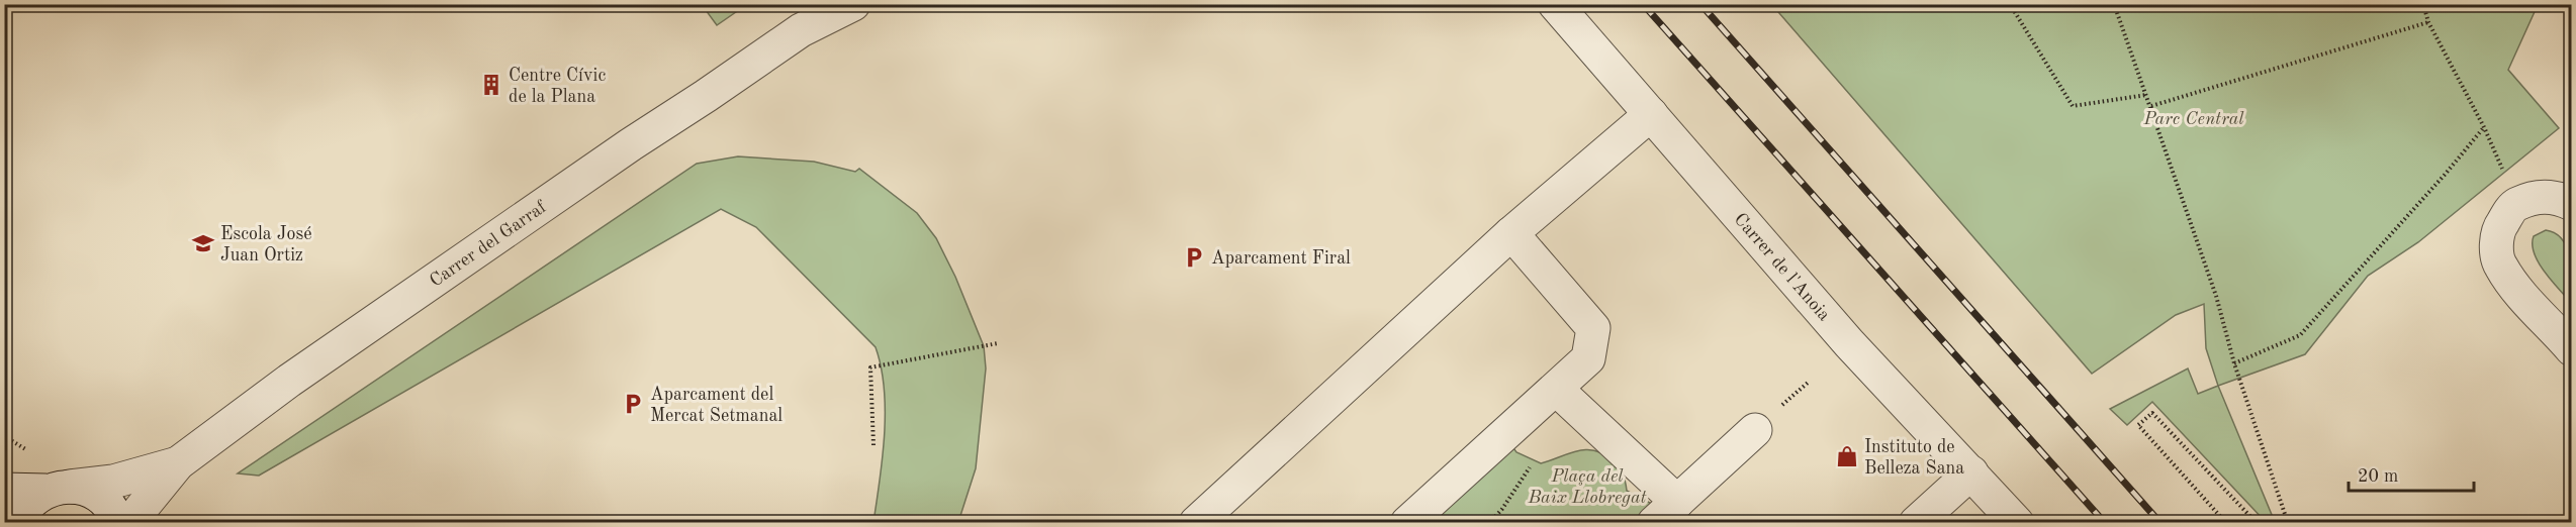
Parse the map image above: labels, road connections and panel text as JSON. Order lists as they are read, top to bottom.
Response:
{
  "streets": {
    "street": ["Carrer del Garraf", "Carrer de l'Anoia"]
  },
  "parks": ["Parc Central", "Plaça del Baix Llobregat"],
  "places": {
    "building": ["Centre Cívic de la Plana"],
    "school or university": ["Escola José Juan Ortiz"],
    "parking": ["Aparcament Firal", "Aparcament del Mercat Setmanal"],
    "shop": ["Instituto de Belleza Sana"]
  },
  "scale_bar": "20 m"
}
